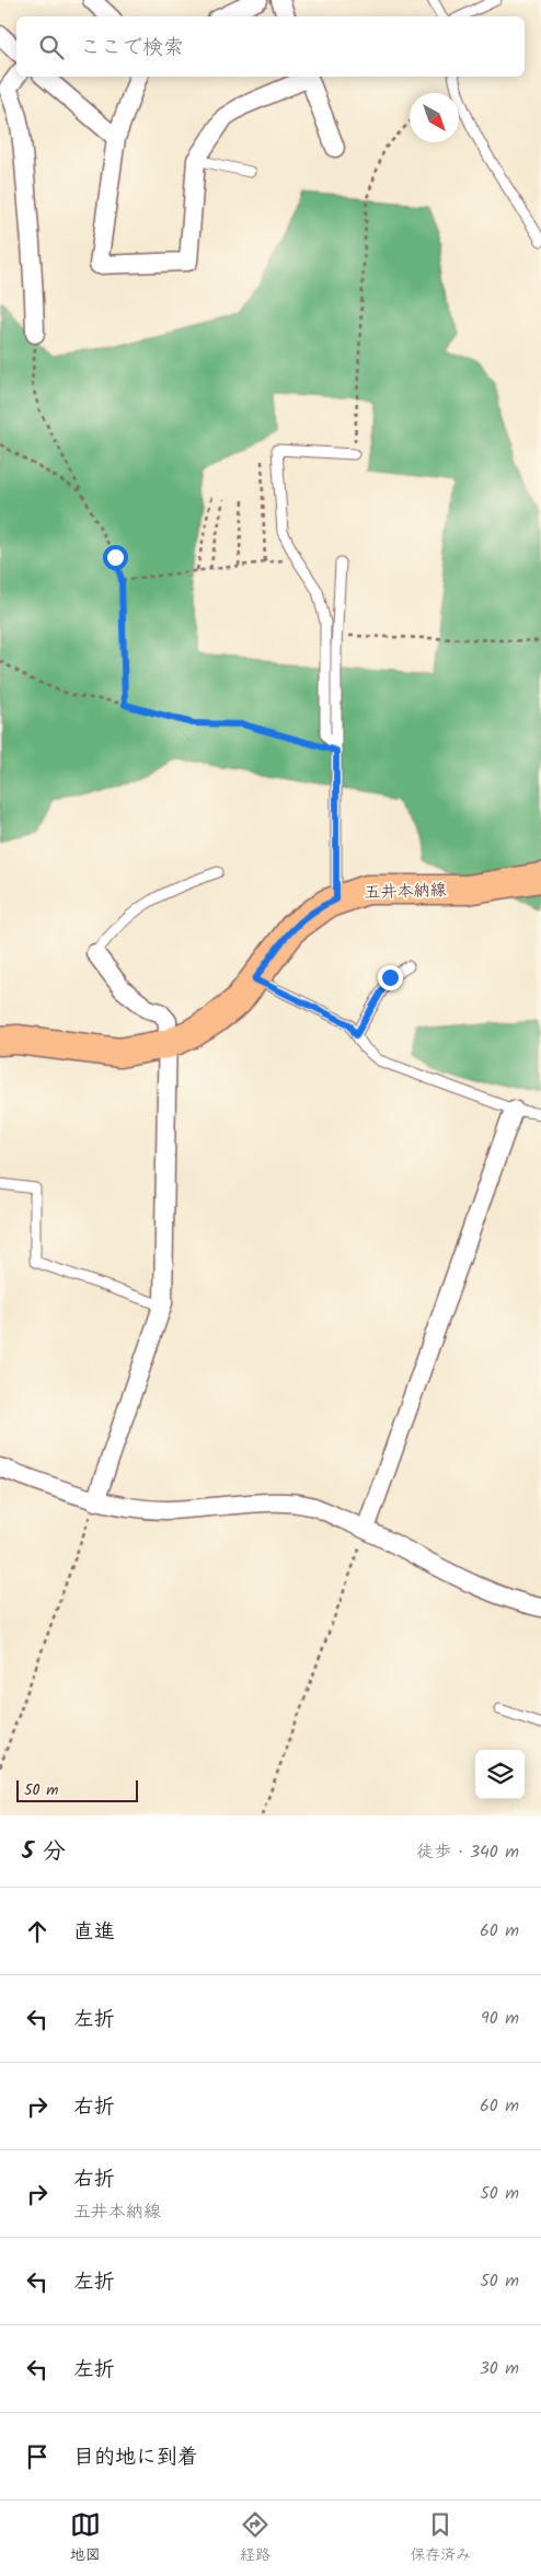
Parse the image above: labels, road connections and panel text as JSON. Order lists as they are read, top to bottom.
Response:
{
  "streets": {
    "main road": ["五井本納線"]
  },
  "scale_bar": "50 m",
  "north": "bottom right",
  "page": {
    "search": "ここで検索",
    "scale": "50 m",
    "heading": ["5 分", "徒歩 · 340 m"],
    "list": [
      ["直進", "60 m"],
      ["左折", "90 m"],
      ["右折", "60 m"],
      ["右折", "五井本納線", "50 m"],
      ["左折", "50 m"],
      ["左折", "30 m"],
      "目的地に到着"
    ],
    "nav": ["地図", "経路", "保存済み"]
  }
}
